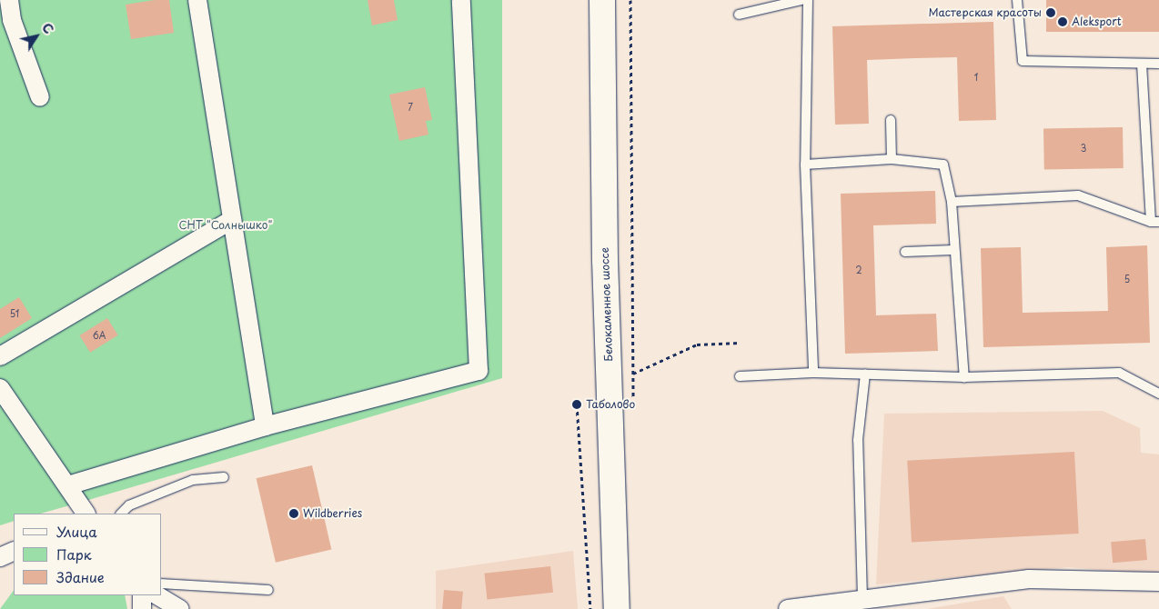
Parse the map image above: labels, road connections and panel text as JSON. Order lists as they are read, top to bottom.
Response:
{
  "streets": {
    "main road": ["Белокаменное шоссе"]
  },
  "parks": ["СНТ \"Солнышко\""],
  "places": [
    "Мастерская красоты",
    "Aleksport",
    "Таболово",
    "Wildberries"
  ],
  "house_numbers": [
    "1",
    "7",
    "3",
    "2",
    "5",
    "51",
    "6А"
  ],
  "legend": ["Улица", "Парк", "Здание"],
  "north": "top right"
}
